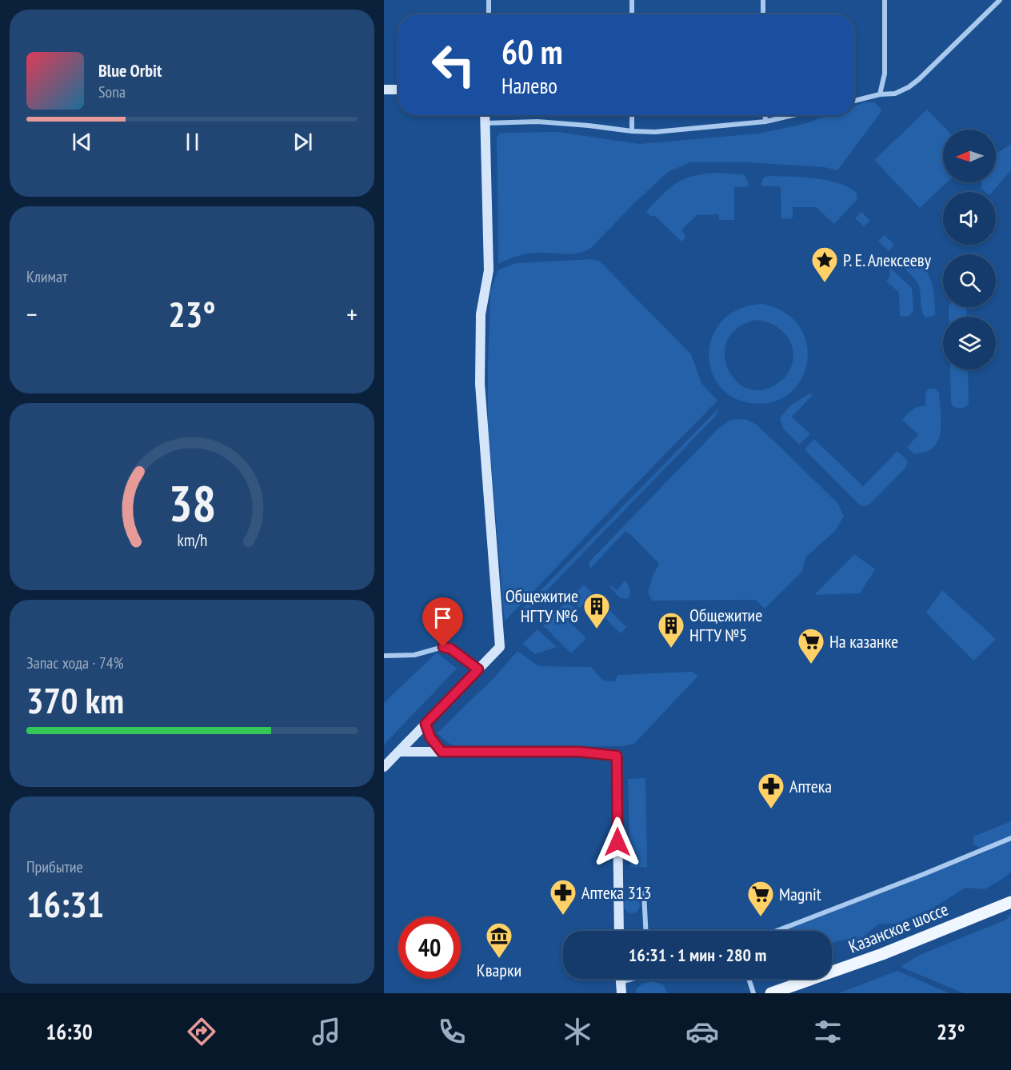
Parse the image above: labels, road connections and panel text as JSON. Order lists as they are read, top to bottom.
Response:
{
  "streets": {
    "main road": ["Казанское шоссе"]
  },
  "places": {
    "place": ["Р. Е. Алексееву"],
    "building": ["Общежитие НГТУ №6", "Общежитие НГТУ №5"],
    "supermarket": ["На казанке", "Magnit"],
    "pharmacy": ["Аптека", "Аптека 313"],
    "museum": ["Кварки"]
  },
  "north": "left",
  "page": {
    "turn": ["60 m", "Налево"],
    "song": ["Blue Orbit", "Sona"],
    "tile": [
      "Климат",
      ["Запас хода · 74%", "370 km"],
      ["Прибытие", "16:31"]
    ],
    "heat": ["−", "23°", "+"],
    "limit": "40",
    "trip": "16:31 · 1 мин · 280 m",
    "tabs": ["16:30", "23°"],
    "gauge": ["38", "km/h"]
  }
}
